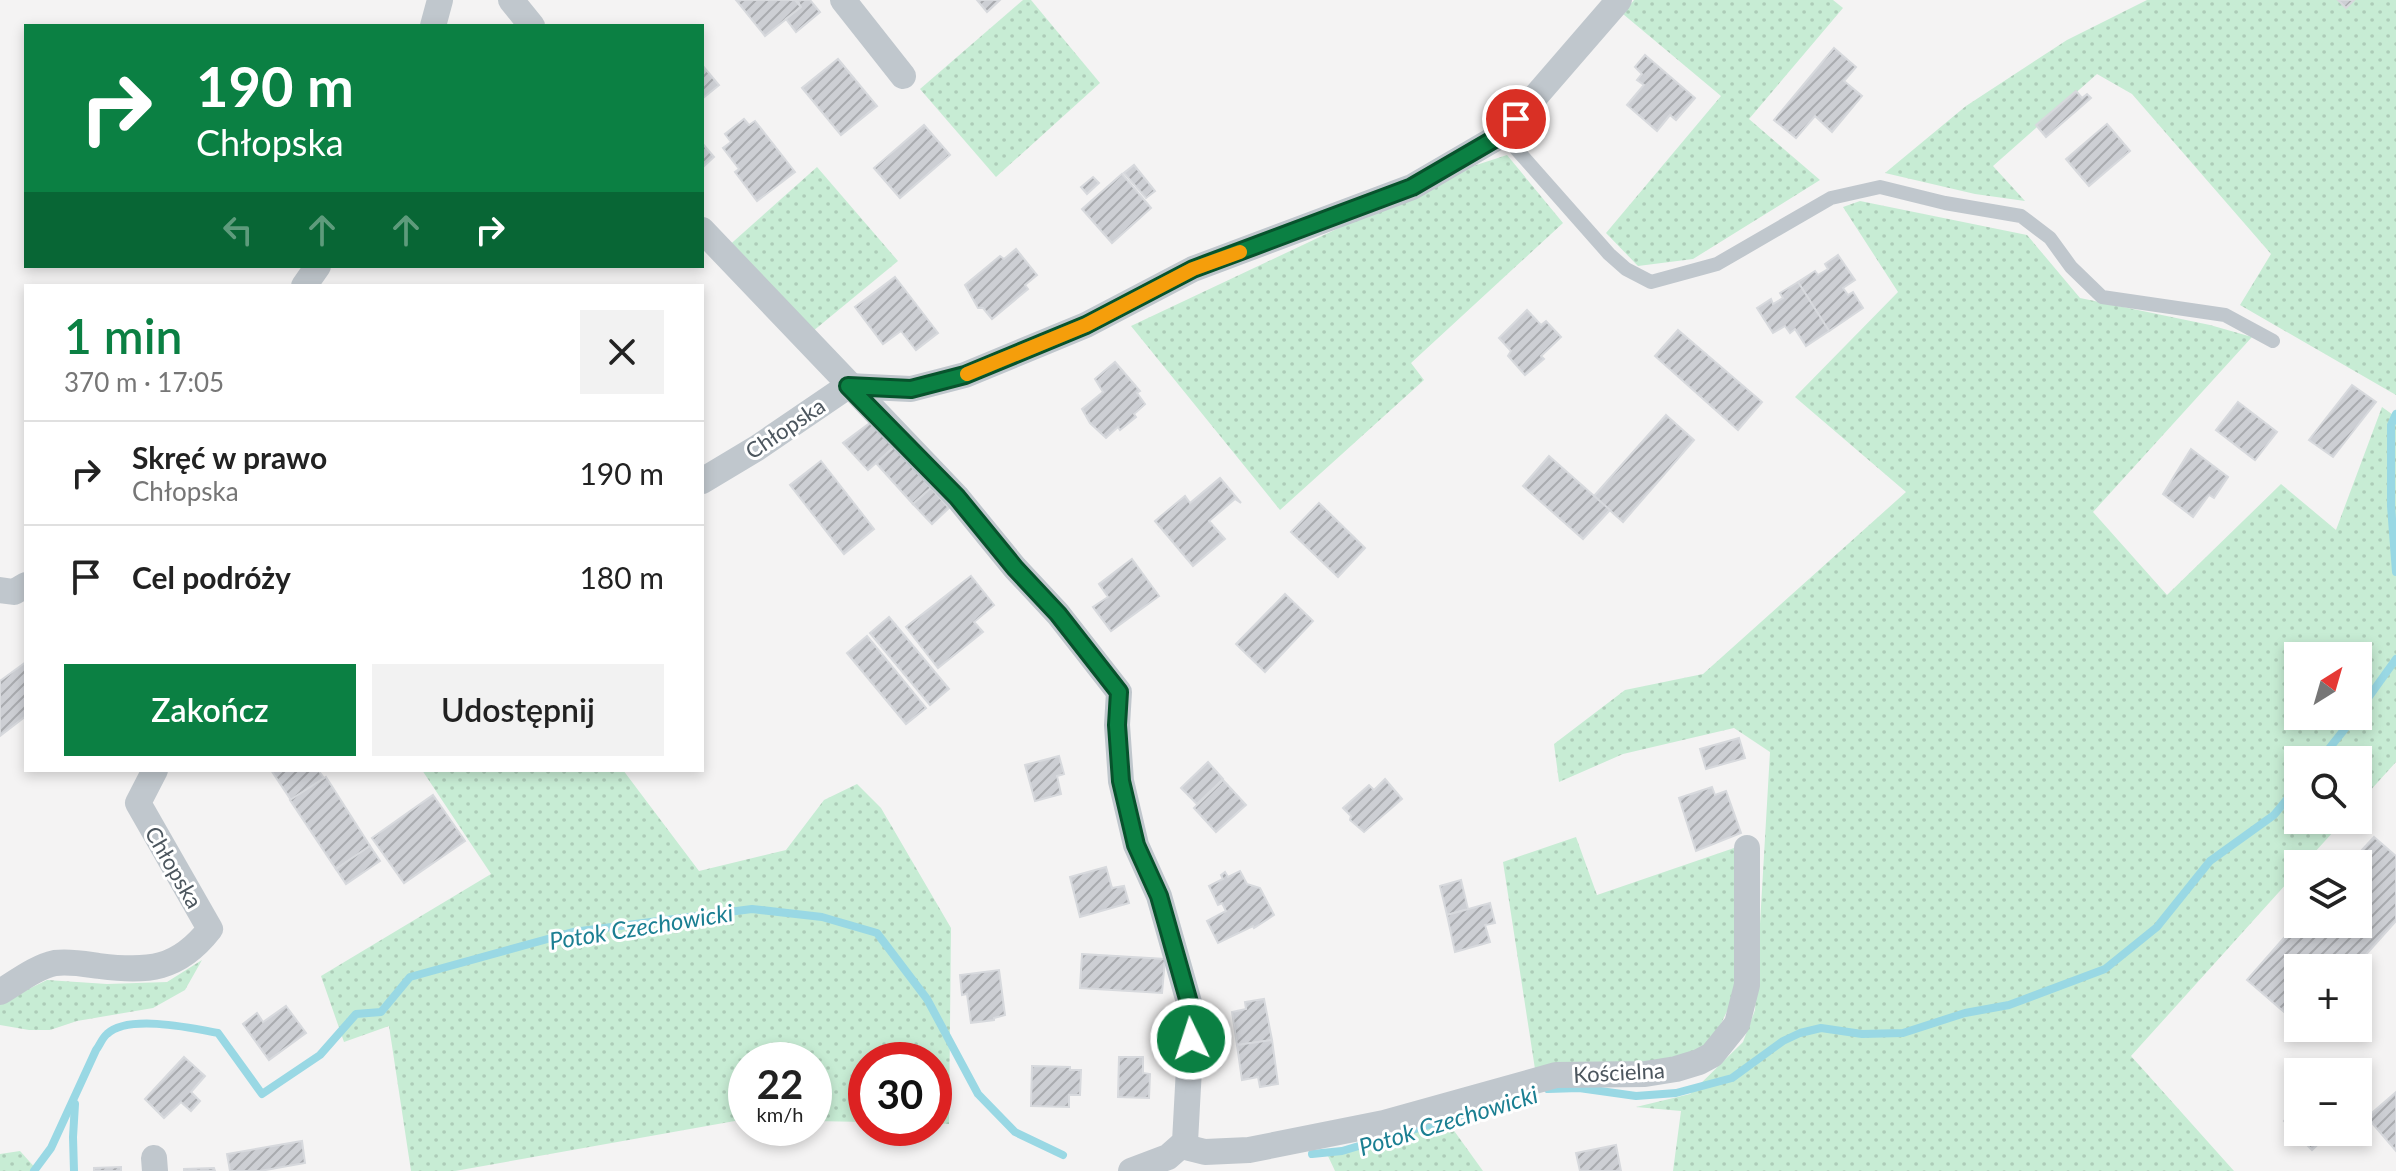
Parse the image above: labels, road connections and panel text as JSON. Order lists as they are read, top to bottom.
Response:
{
  "streets": {
    "street": ["Chłopska", "Kościelna"]
  },
  "water": ["Potok Czechowicki"],
  "north": "top right",
  "page": {
    "turn": ["190 m", "Chłopska"],
    "heading": ["1 min", "370 m · 17:05"],
    "list": [
      {
        "name": "Skręć w prawo",
        "note": "Chłopska",
        "value": "190 m"
      },
      {
        "name": "Cel podróży",
        "value": "180 m"
      }
    ],
    "map_buttons": ["+", "−"],
    "buttons": ["Zakończ", "Udostępnij"],
    "speed": "22 km/h",
    "limit": "30"
  }
}
